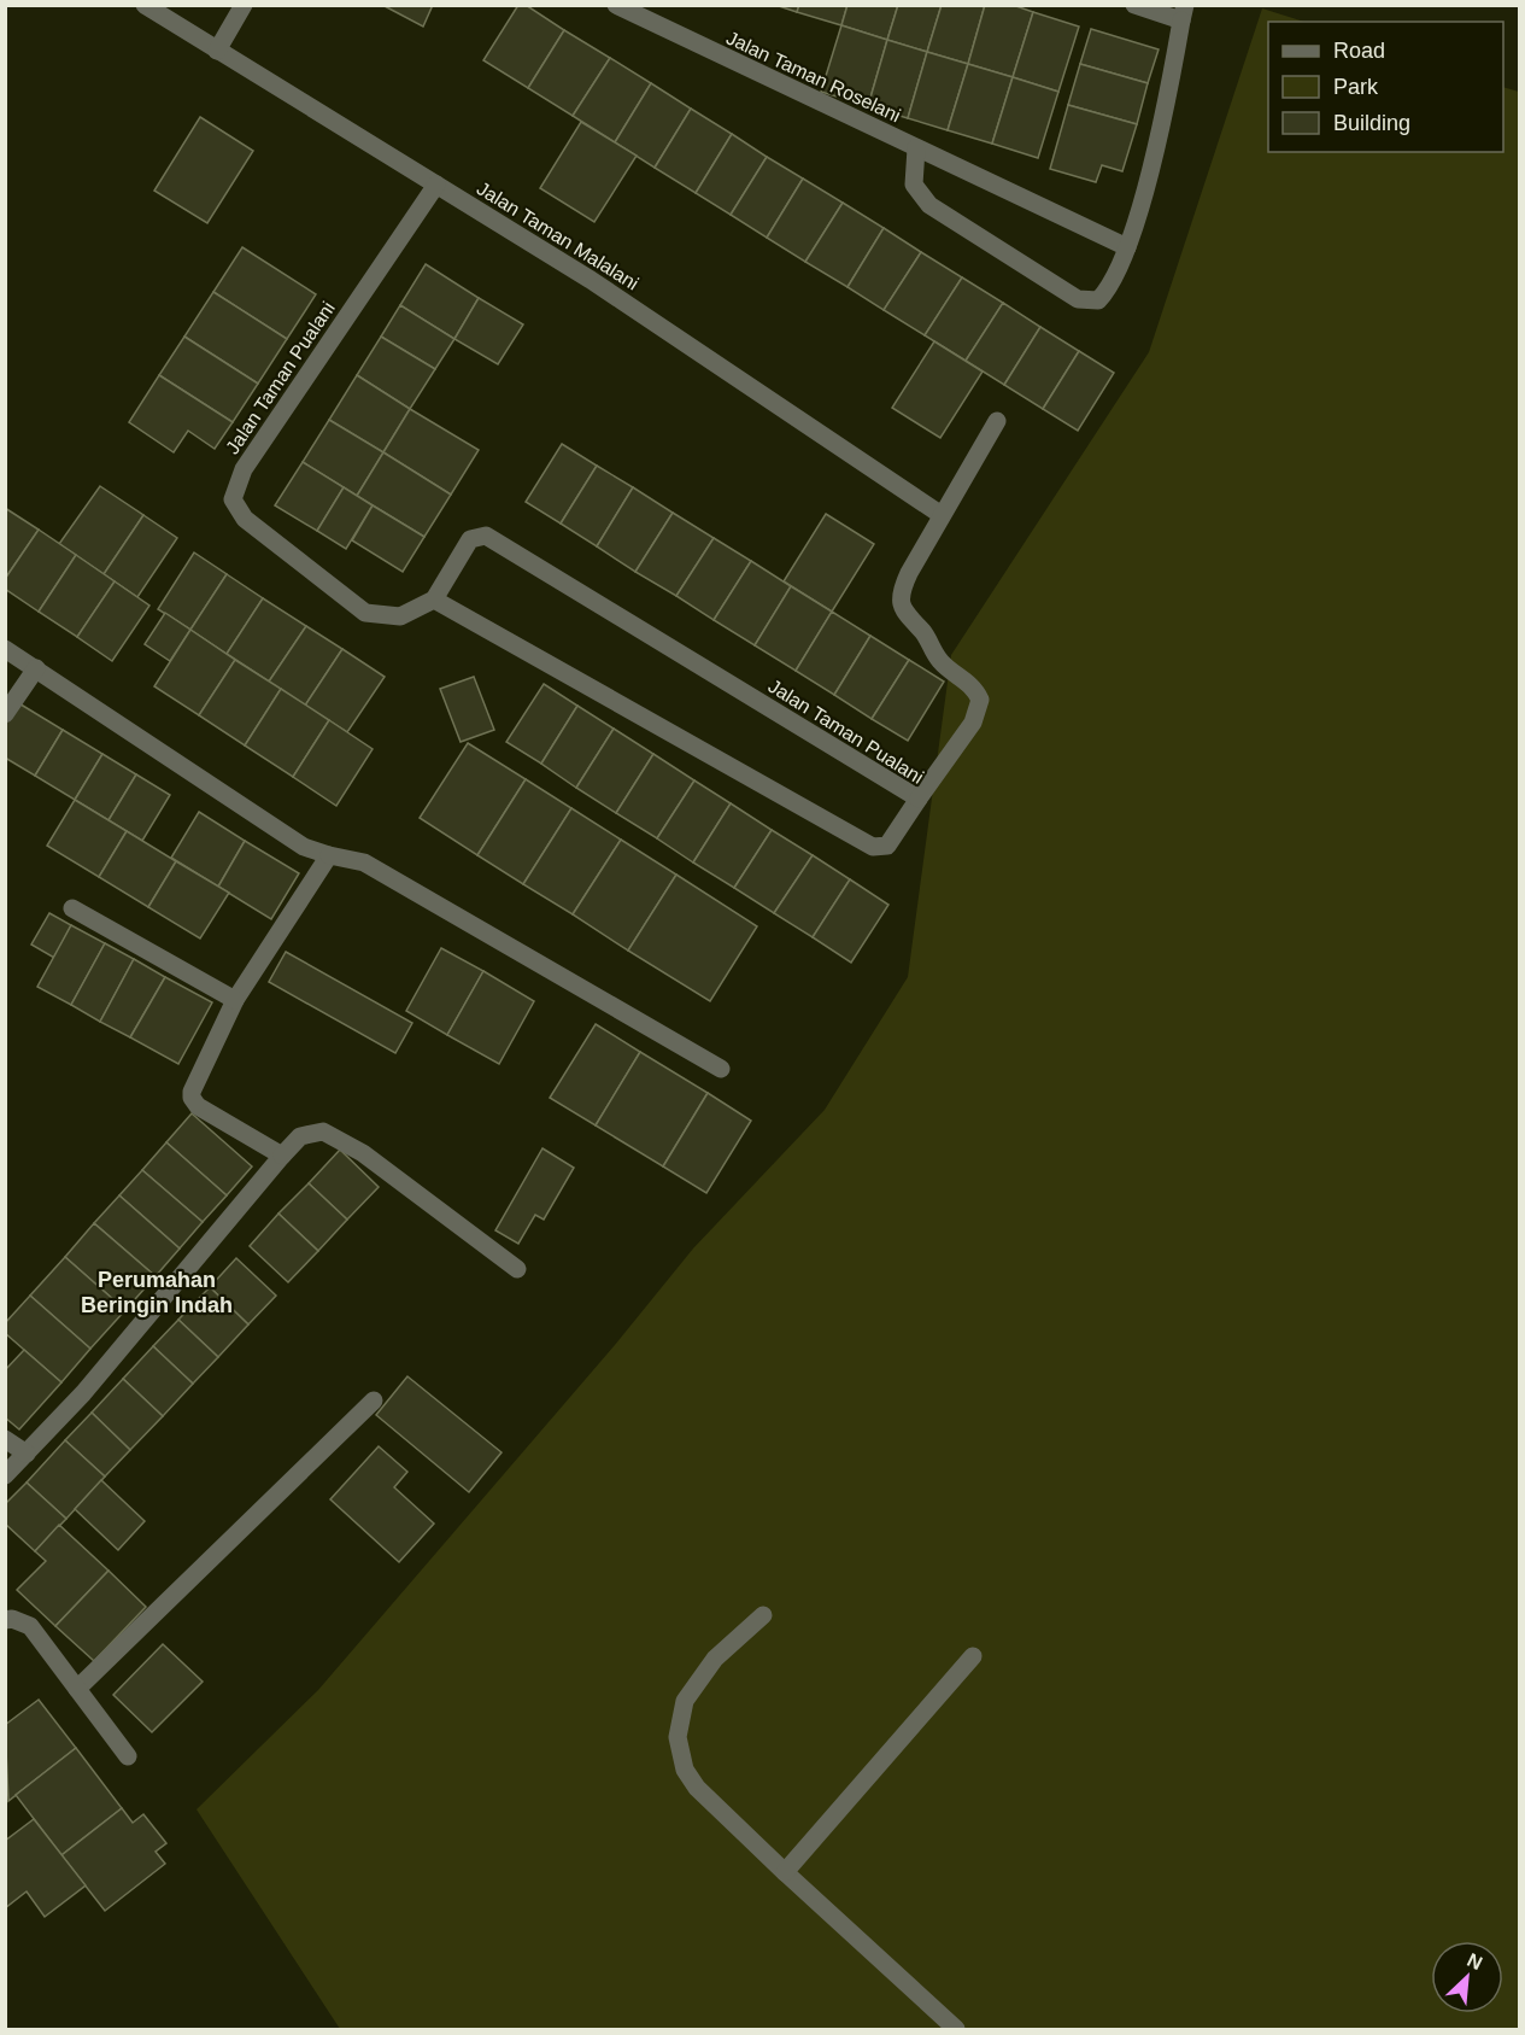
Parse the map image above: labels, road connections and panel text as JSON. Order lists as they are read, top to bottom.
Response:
{
  "streets": {
    "street": ["Jalan Taman Roselani", "Jalan Taman Malalani", "Jalan Taman Pualani"]
  },
  "crossings": [
    ["Jalan Taman Malalani", "Jalan Taman Pualani"]
  ],
  "districts": ["Perumahan Beringin Indah"],
  "legend": ["Road", "Park", "Building"],
  "north": "top right"
}
